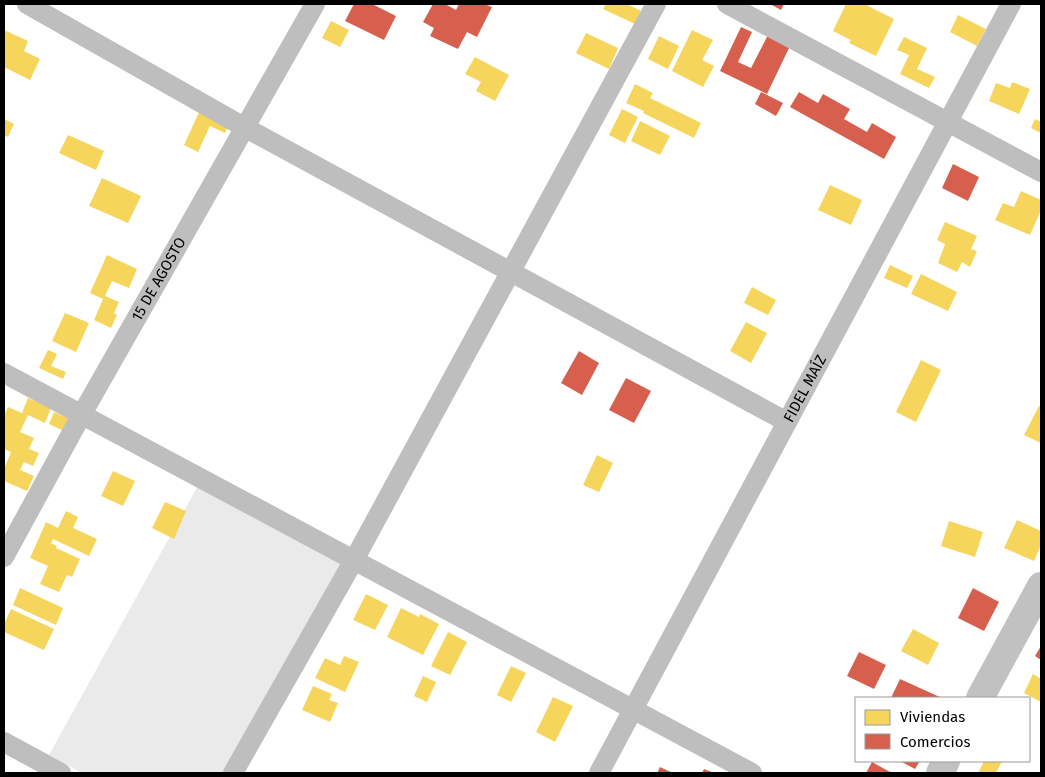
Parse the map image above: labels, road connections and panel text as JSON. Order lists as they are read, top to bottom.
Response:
{
  "streets": {
    "street": ["15 DE AGOSTO", "FIDEL MAÍZ"]
  },
  "legend": ["Viviendas", "Comercios"]
}
